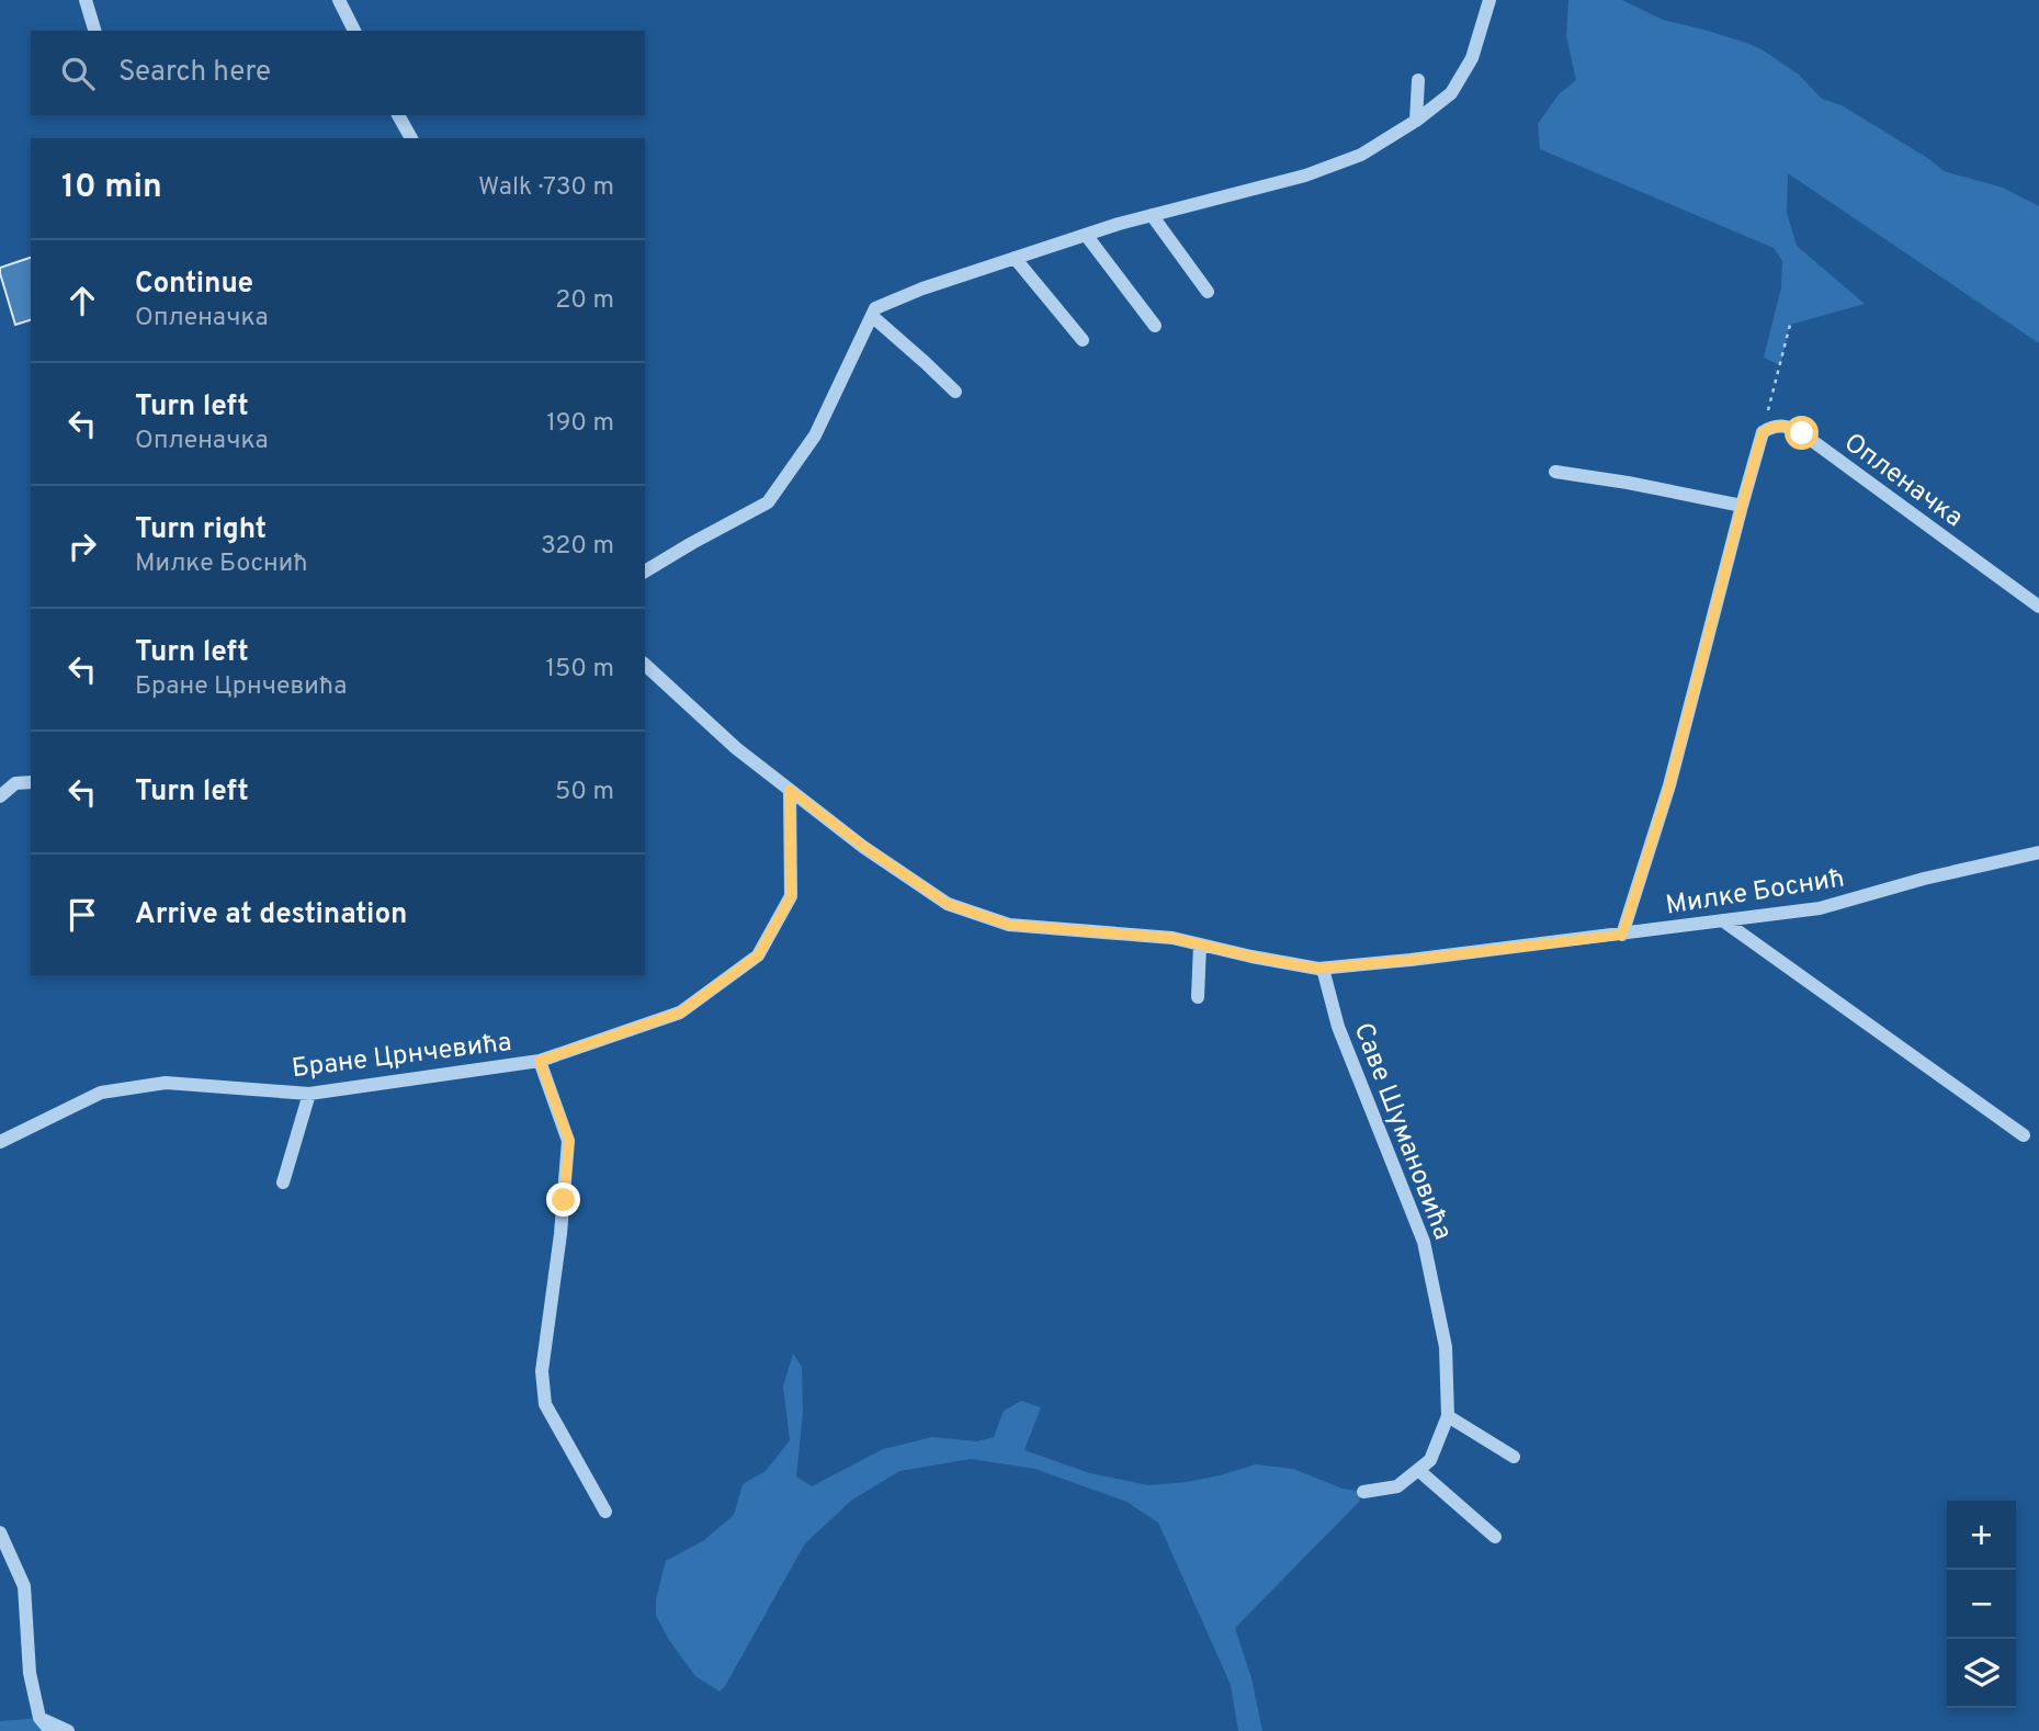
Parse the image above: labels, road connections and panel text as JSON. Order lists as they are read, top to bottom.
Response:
{
  "streets": {
    "street": [
      "Опленачка",
      "Милке Боснић",
      "Бране Црнчевића",
      "Саве Шумановића"
    ]
  },
  "crossings": [
    ["Милке Боснић", "Бране Црнчевића"],
    ["Милке Боснић", "Саве Шумановића"]
  ],
  "page": {
    "search": "Search here",
    "heading": ["10 min", "Walk · 730 m"],
    "list": [
      ["Continue", "Опленачка", "20 m"],
      ["Turn left", "Опленачка", "190 m"],
      ["Turn right", "Милке Боснић", "320 m"],
      ["Turn left", "Бране Црнчевића", "150 m"],
      ["Turn left", "50 m"],
      "Arrive at destination"
    ],
    "map_buttons": ["+", "−"]
  }
}
